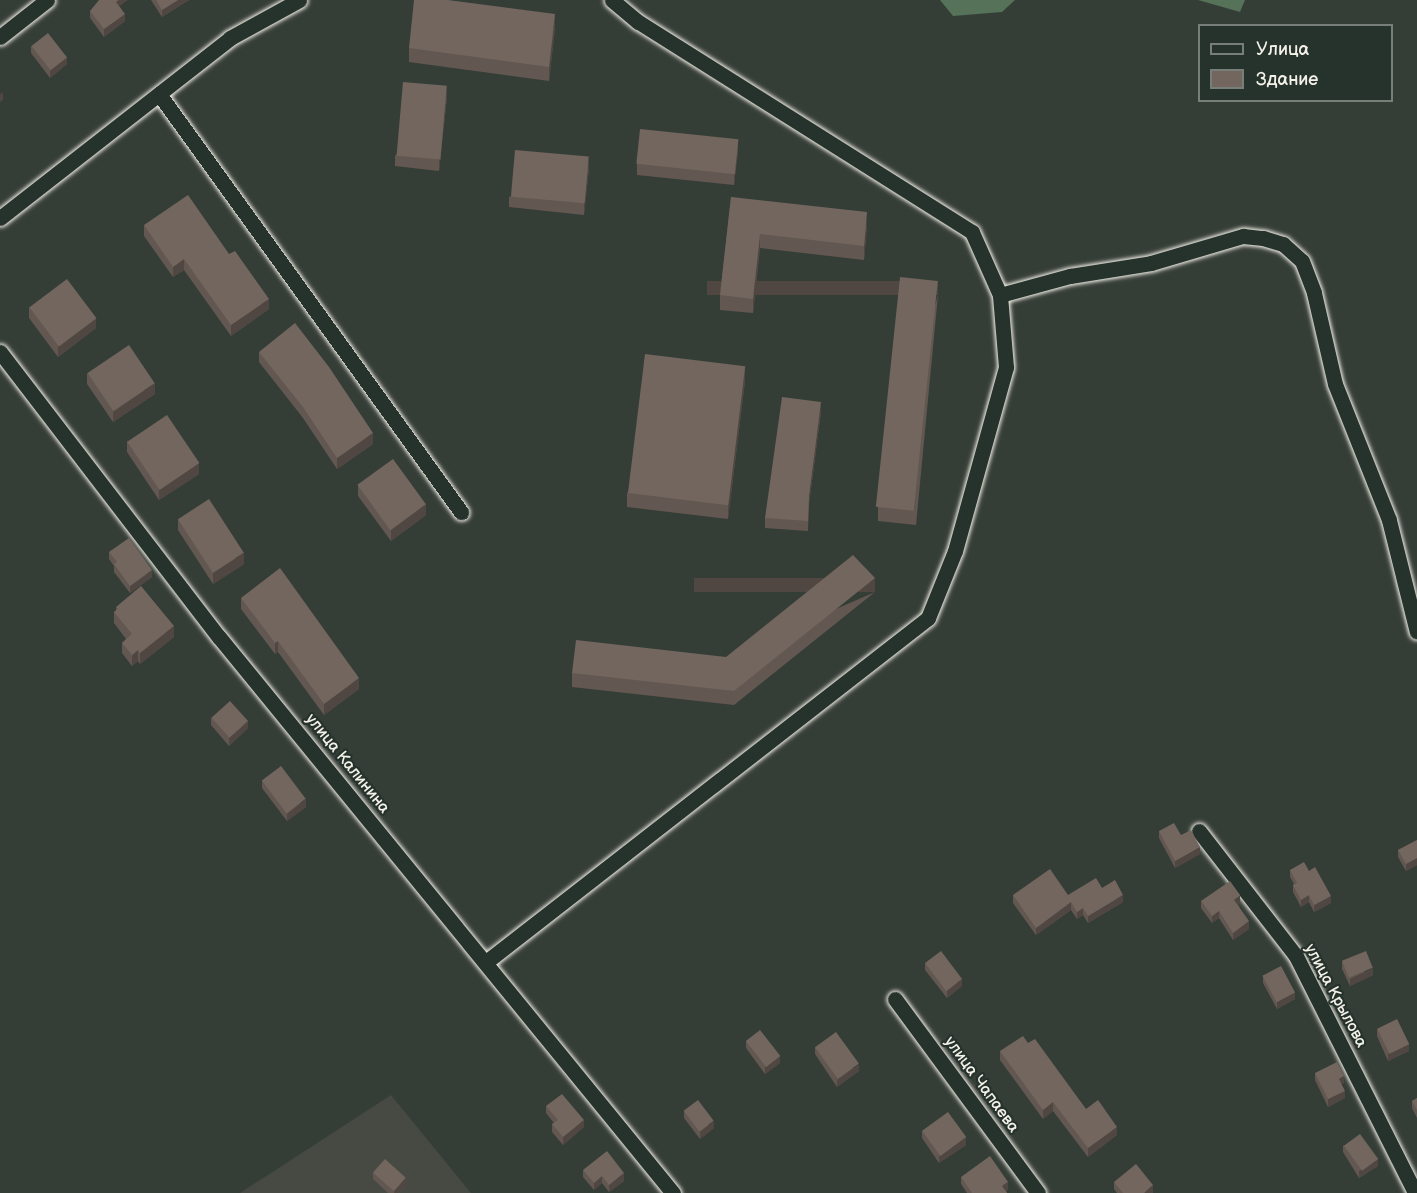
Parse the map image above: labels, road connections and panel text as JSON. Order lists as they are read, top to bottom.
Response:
{
  "streets": {
    "street": ["улица Калинина", "улица Крылова", "улица Чапаева"]
  },
  "legend": ["Улица", "Здание"]
}
